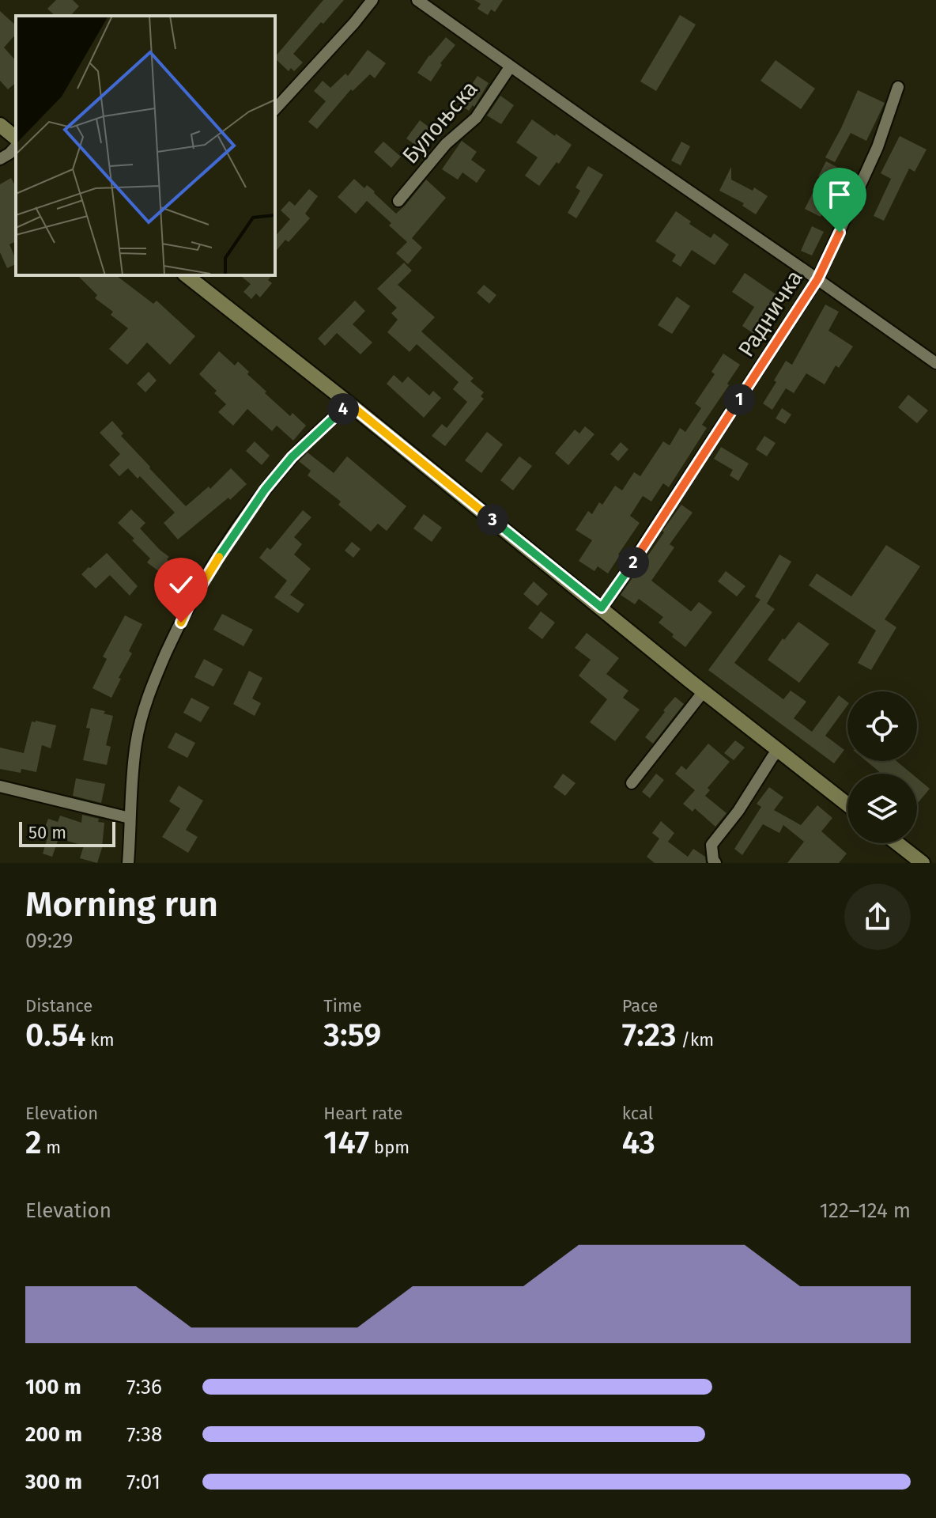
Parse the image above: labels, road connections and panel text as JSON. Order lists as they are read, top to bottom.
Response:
{
  "streets": {
    "street": ["Булоњска", "Радничка"]
  },
  "scale_bar": "50 m",
  "page": {
    "pins": [
      "1",
      "4",
      "3",
      "2"
    ],
    "scale": "50 m",
    "heading": ["Morning run", "09:29"],
    "stats": [
      ["Distance", "0.54 km"],
      ["Time", "3:59"],
      ["Pace", "7:23 /km"],
      ["Elevation", "2 m"],
      ["Heart rate", "147 bpm"],
      ["kcal", "43"]
    ],
    "chart": ["Elevation", "122–124 m"],
    "list": [
      {
        "name": "100 m",
        "note": "7:36"
      },
      {
        "name": "200 m",
        "note": "7:38"
      },
      {
        "name": "300 m",
        "note": "7:01"
      }
    ]
  }
}
